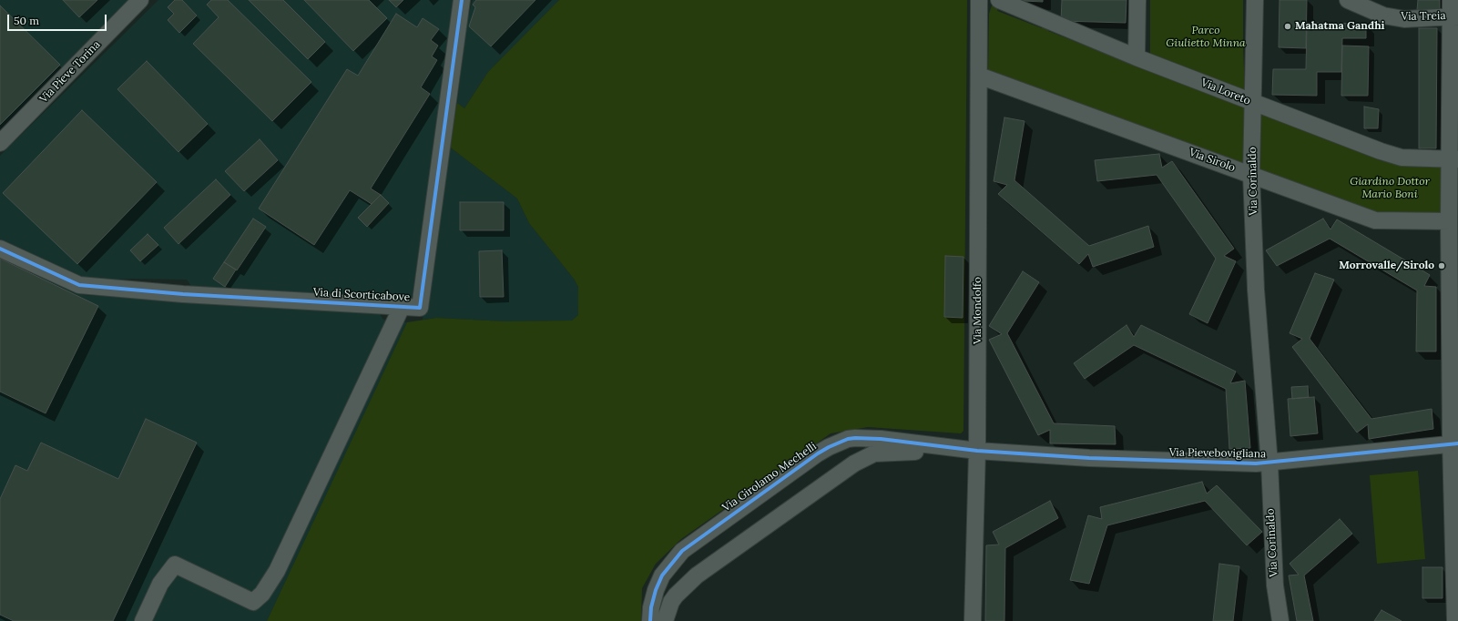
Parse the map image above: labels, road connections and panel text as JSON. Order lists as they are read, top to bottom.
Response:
{
  "streets": {
    "street": [
      "Via Treia",
      "Via Pieve Torina",
      "Via Loreto",
      "Via Sirolo",
      "Via Corinaldo",
      "Via di Scorticabove",
      "Via Mondolfo",
      "Via Pievebovigliana",
      "Via Girolamo Mechelli"
    ]
  },
  "crossings": [
    ["Via Loreto", "Via Corinaldo"],
    ["Via Sirolo", "Via Corinaldo"],
    ["Via Sirolo", "Via Mondolfo"],
    ["Via Corinaldo", "Via Pievebovigliana"],
    ["Via Mondolfo", "Via Pievebovigliana"],
    ["Via Mondolfo", "Via Girolamo Mechelli"],
    ["Via Pievebovigliana", "Via Girolamo Mechelli"]
  ],
  "parks": ["Parco Giulietto Minna", "Giardino Dottor Mario Boni"],
  "places": ["Mahatma Gandhi", "Morrovalle/Sirolo"],
  "scale_bar": "50 m"
}
